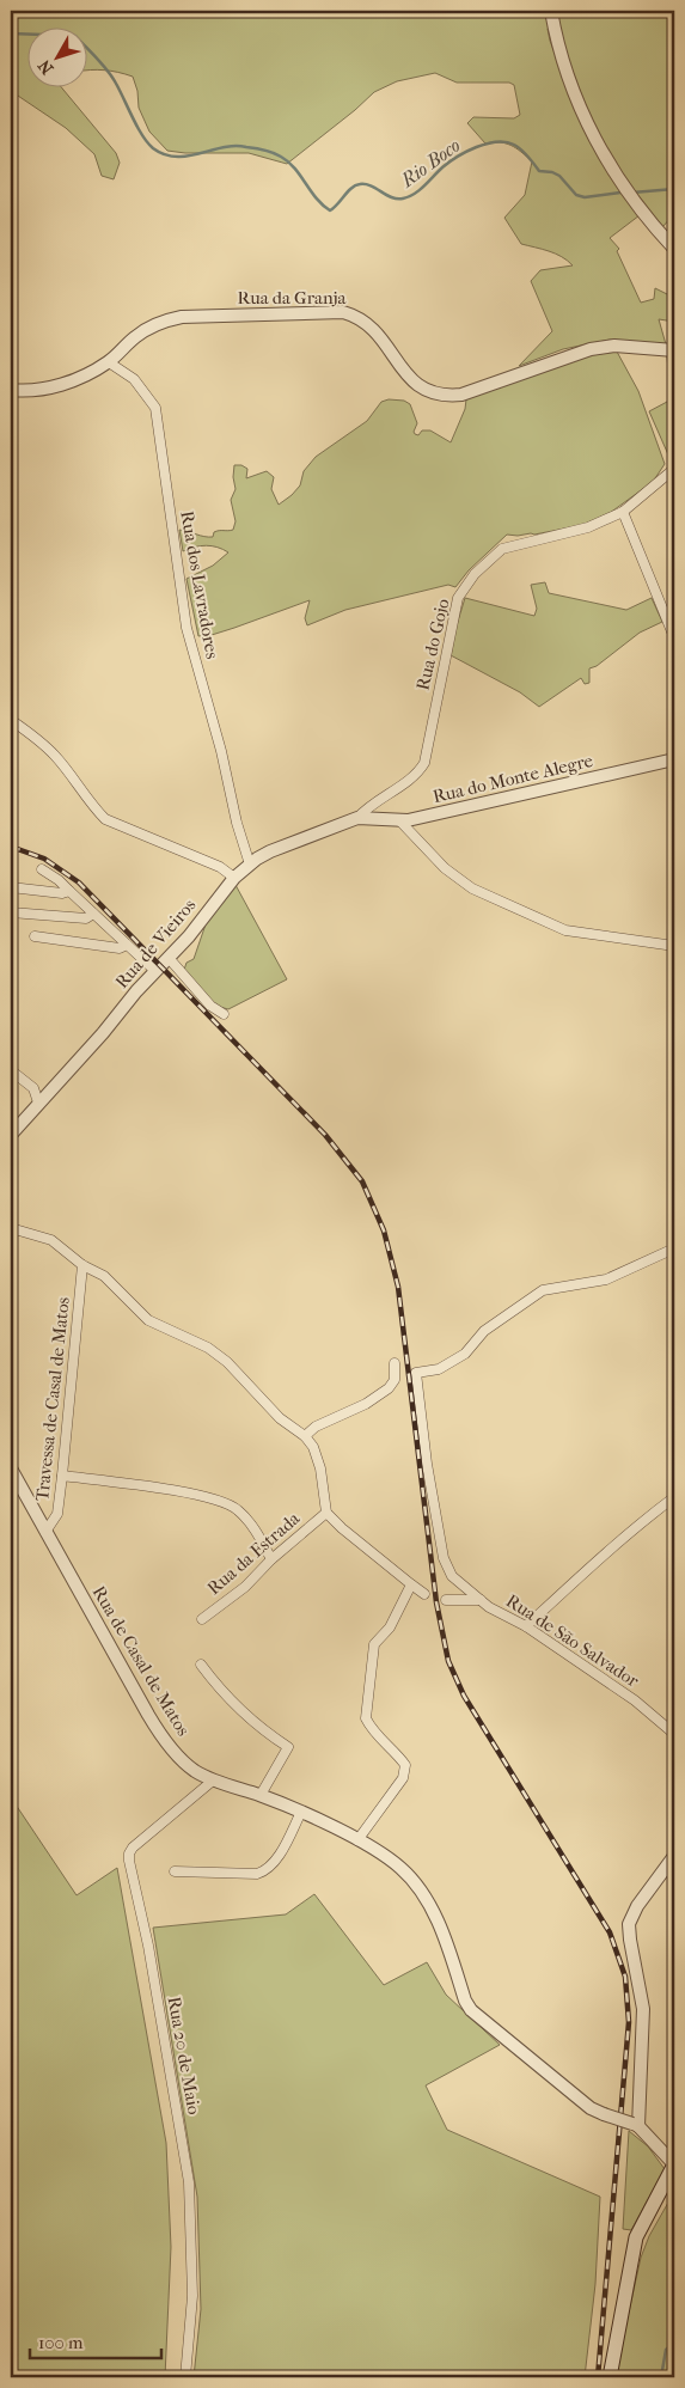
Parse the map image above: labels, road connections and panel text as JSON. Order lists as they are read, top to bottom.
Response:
{
  "streets": {
    "street": [
      "Rua da Granja",
      "Rua dos Lavradores",
      "Rua do Gojo",
      "Rua do Monte Alegre",
      "Rua de Vieiros",
      "Travessa de Casal de Matos",
      "Rua da Estrada",
      "Rua de São Salvador",
      "Rua de Casal de Matos",
      "Rua 20 de Maio"
    ]
  },
  "crossings": [
    ["Rua da Granja", "Rua dos Lavradores"],
    ["Rua dos Lavradores", "Rua de Vieiros"],
    ["Rua do Gojo", "Rua do Monte Alegre"],
    ["Rua do Gojo", "Rua de Vieiros"],
    ["Rua do Monte Alegre", "Rua de Vieiros"],
    ["Travessa de Casal de Matos", "Rua de Casal de Matos"],
    ["Rua de Casal de Matos", "Rua 20 de Maio"]
  ],
  "water": ["Rio Boco"],
  "scale_bar": "100 m",
  "north": "bottom left"
}
